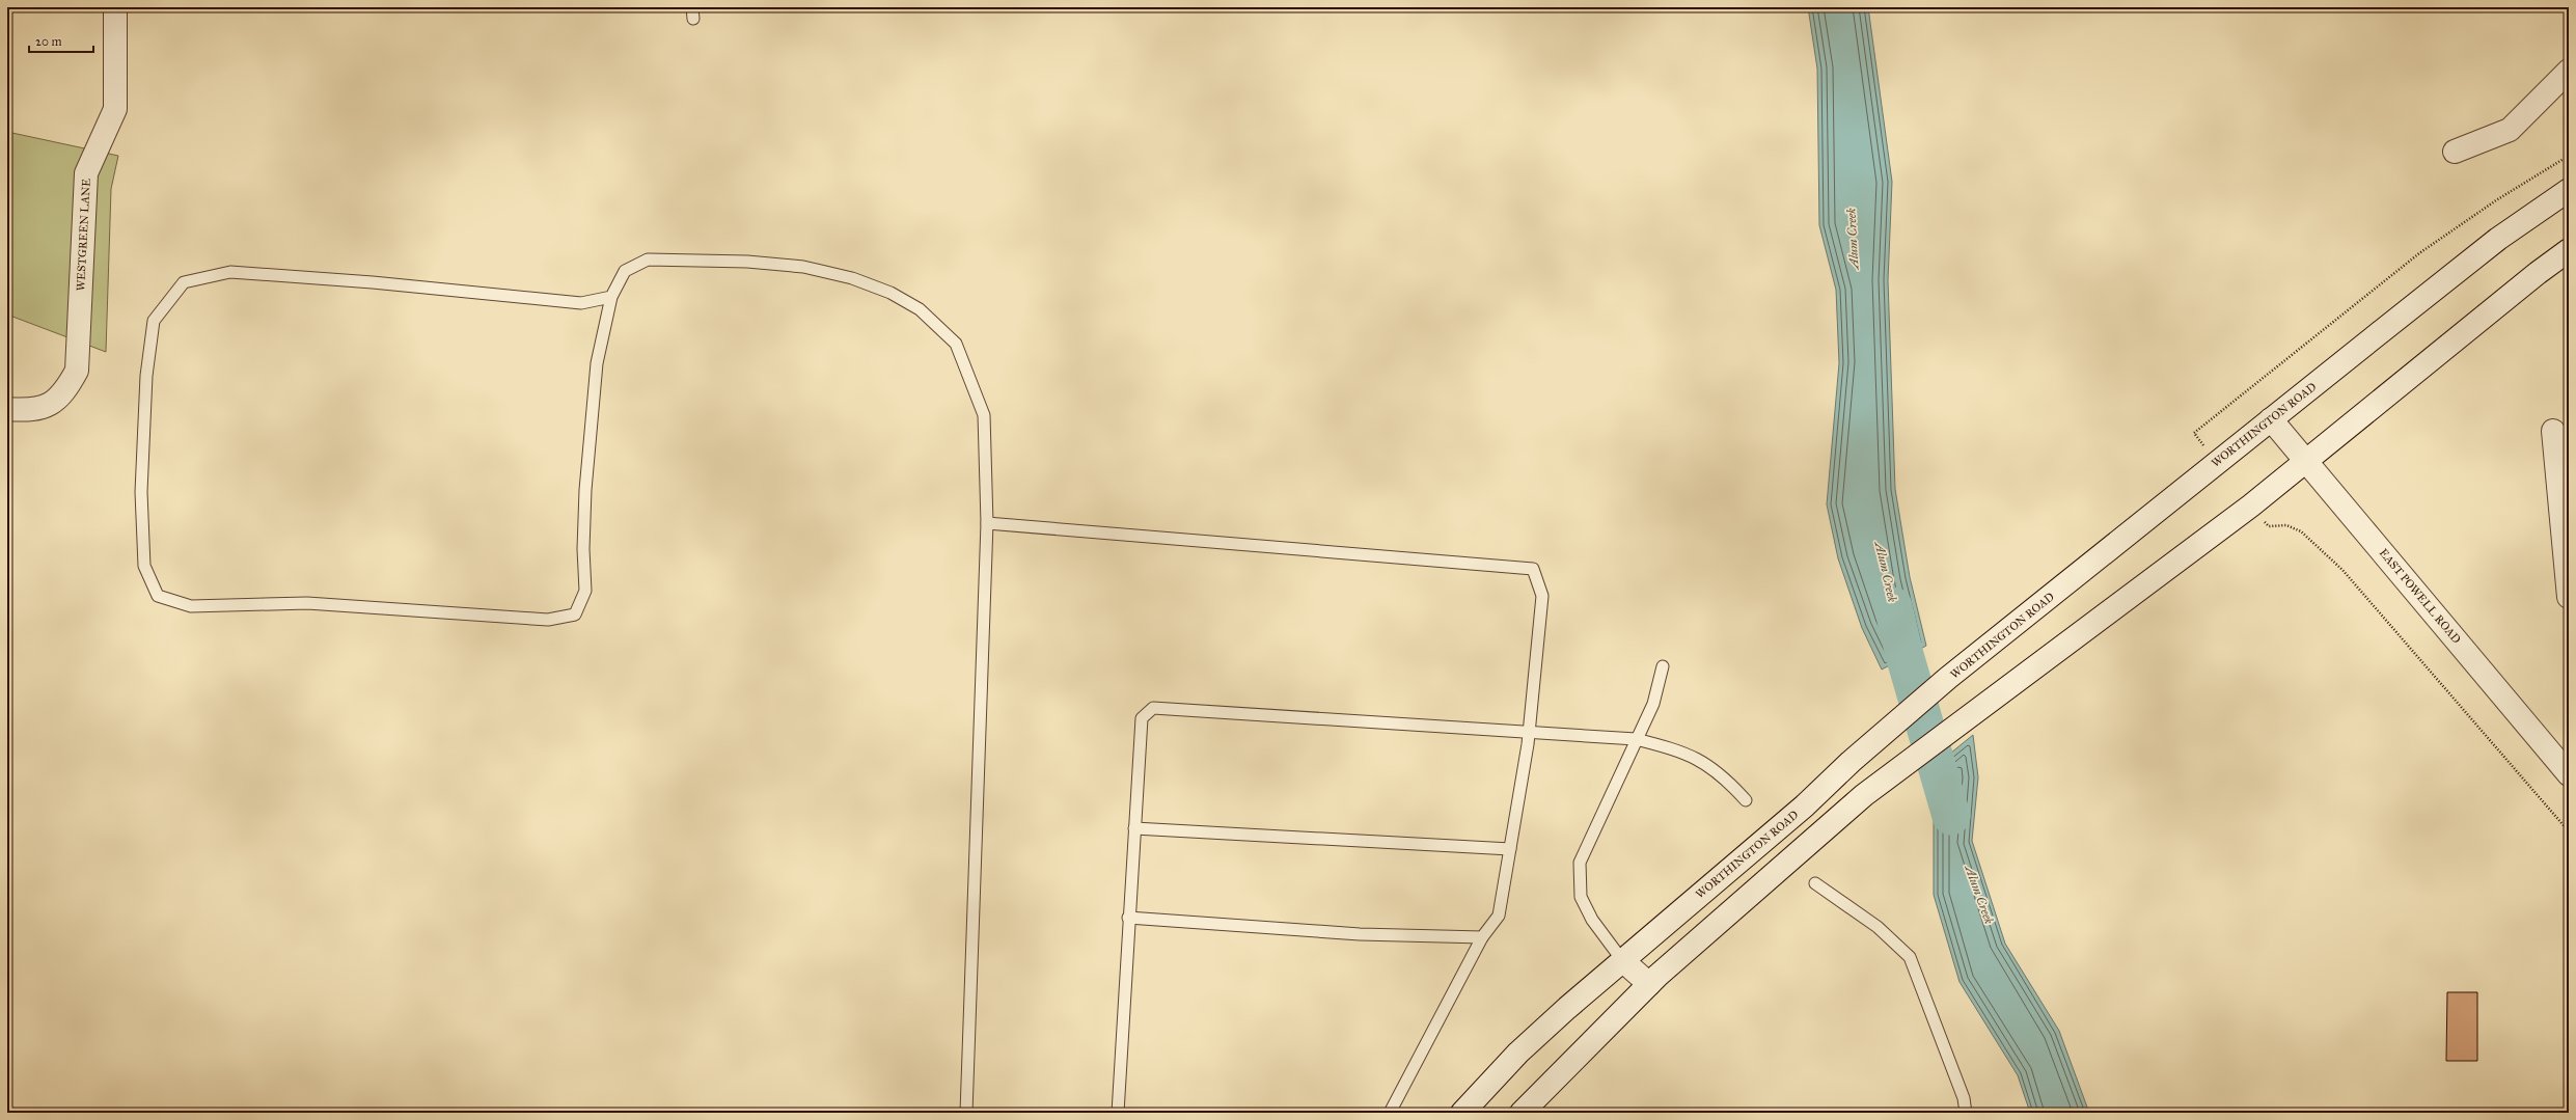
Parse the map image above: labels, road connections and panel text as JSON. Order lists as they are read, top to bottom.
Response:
{
  "streets": {
    "main road": ["WESTGREEN LANE", "WORTHINGTON ROAD", "EAST POWELL ROAD"]
  },
  "crossings": [
    ["WORTHINGTON ROAD", "EAST POWELL ROAD"]
  ],
  "water": ["Alum Creek"],
  "scale_bar": "20 m"
}
